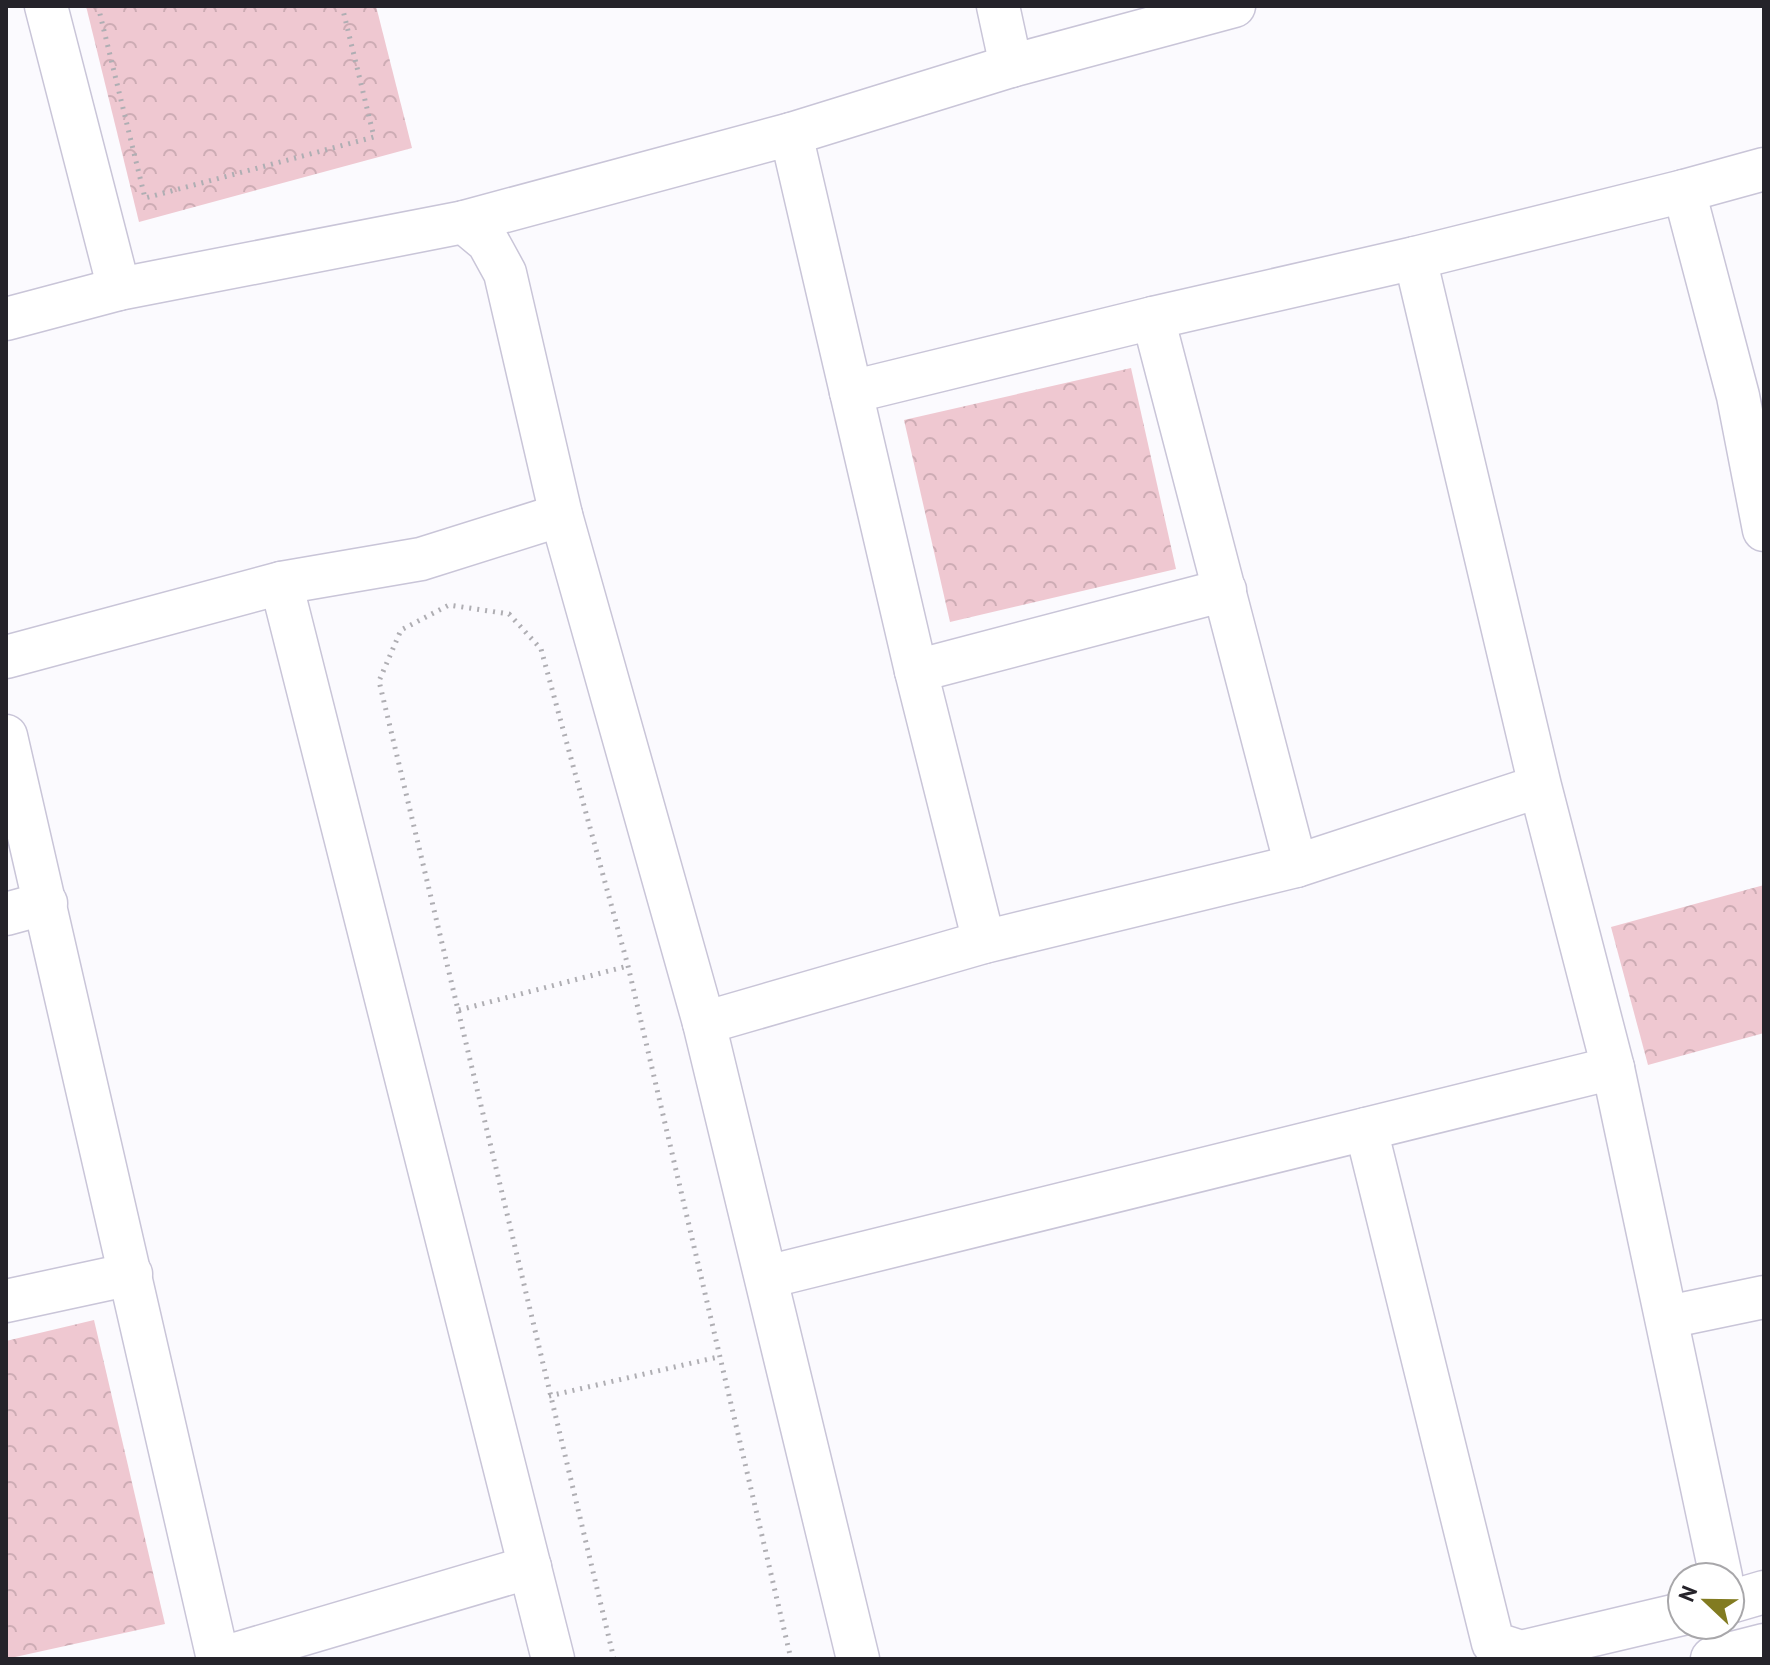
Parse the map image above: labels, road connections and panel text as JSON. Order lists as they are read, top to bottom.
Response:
{
  "north": "left"
}
